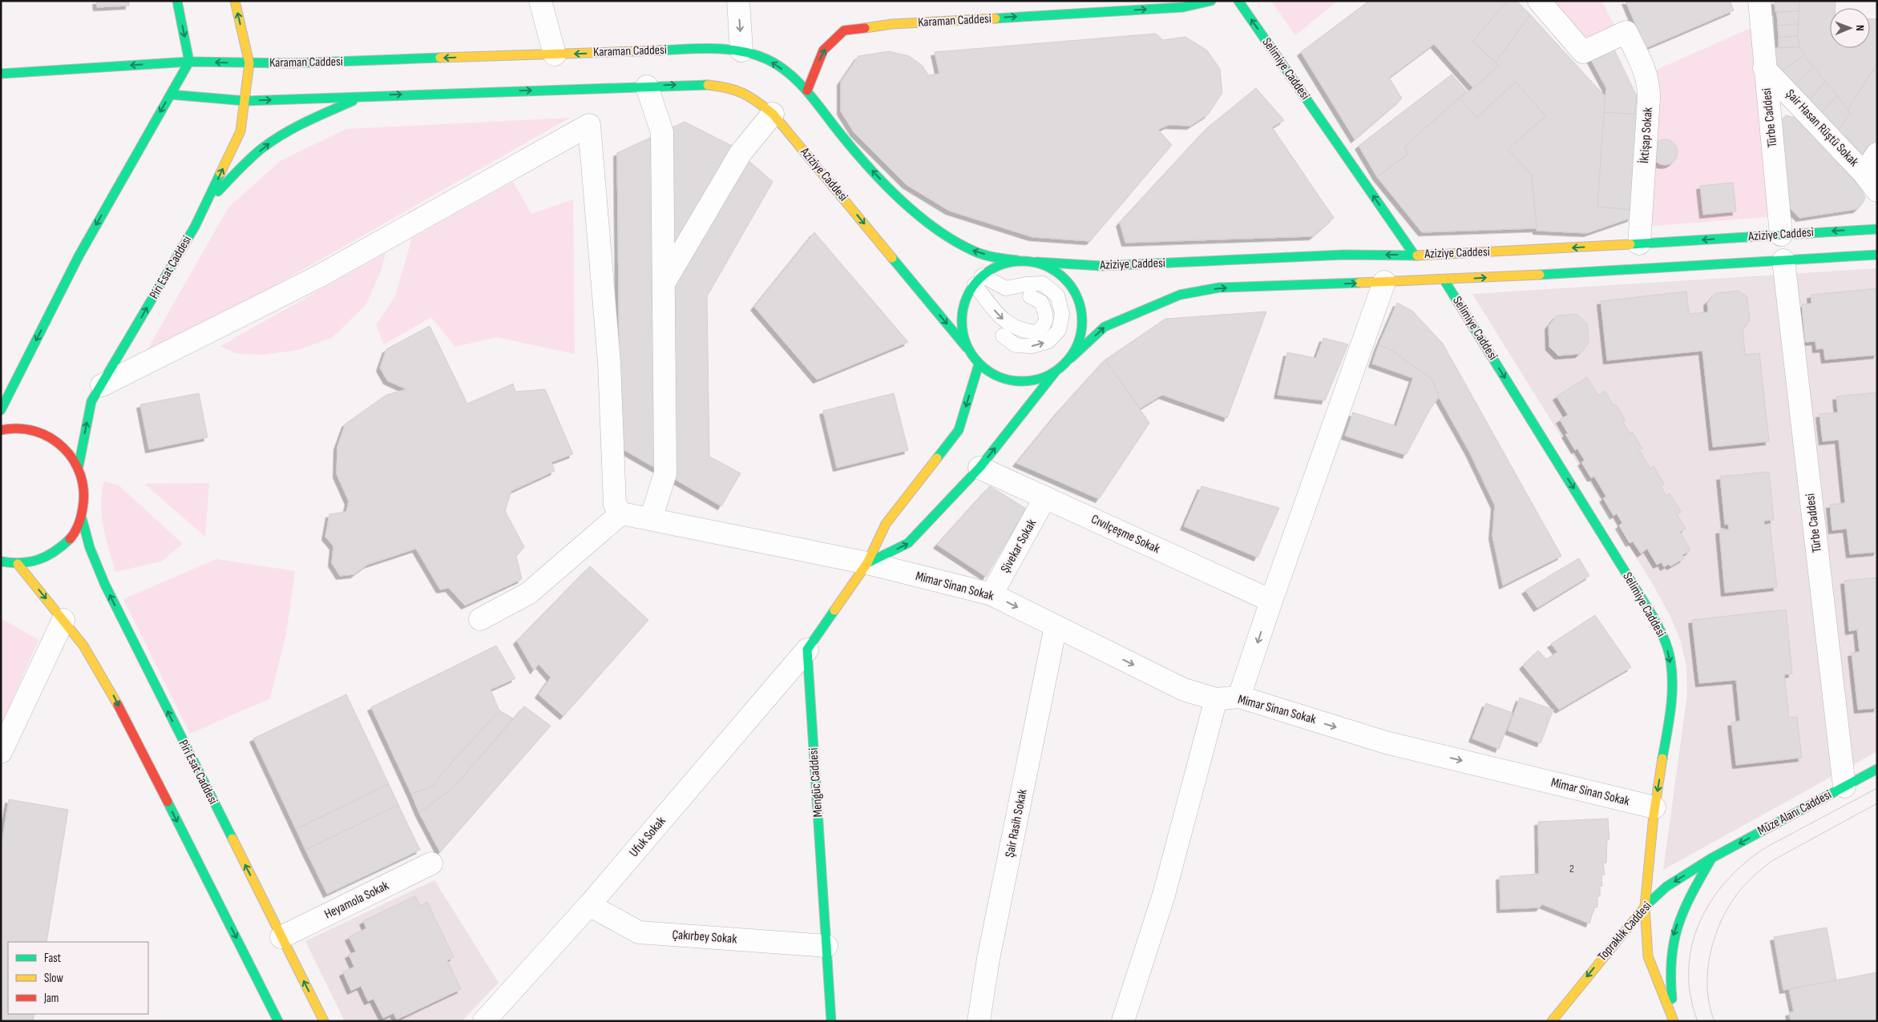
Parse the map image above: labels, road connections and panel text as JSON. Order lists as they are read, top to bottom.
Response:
{
  "streets": {
    "main road": [
      "Karaman Caddesi",
      "Selimiye Caddesi",
      "Aziziye Caddesi",
      "Piri Esat Caddesi",
      "Mengüc Caddesi",
      "Müze Alanı Caddesi",
      "Topraklık Caddesi"
    ],
    "street": [
      "Türbe Caddesi",
      "Şair Hasan Rüştü Sokak",
      "İktişap Sokak",
      "Cıvılçeşme Sokak",
      "Şivekar Sokak",
      "Mimar Sinan Sokak",
      "Şair Rasih Sokak",
      "Ufuk Sokak",
      "Heyamola Sokak",
      "Çakırbey Sokak"
    ]
  },
  "crossings": [
    ["Karaman Caddesi", "Piri Esat Caddesi"],
    ["Selimiye Caddesi", "Aziziye Caddesi"],
    ["Selimiye Caddesi", "Mimar Sinan Sokak"],
    ["Selimiye Caddesi", "Topraklık Caddesi"],
    ["Türbe Caddesi", "Şair Hasan Rüştü Sokak"],
    ["Türbe Caddesi", "Aziziye Caddesi"],
    ["Türbe Caddesi", "Müze Alanı Caddesi"],
    ["İktişap Sokak", "Aziziye Caddesi"],
    ["Piri Esat Caddesi", "Heyamola Sokak"],
    ["Cıvılçeşme Sokak", "Şivekar Sokak"],
    ["Şivekar Sokak", "Mimar Sinan Sokak"],
    ["Mimar Sinan Sokak", "Şair Rasih Sokak"],
    ["Mengüc Caddesi", "Ufuk Sokak"],
    ["Mengüc Caddesi", "Çakırbey Sokak"],
    ["Müze Alanı Caddesi", "Topraklık Caddesi"],
    ["Ufuk Sokak", "Çakırbey Sokak"]
  ],
  "one_way": ["Mimar Sinan Sokak", "Müze Alanı Caddesi", "Topraklık Caddesi"],
  "house_numbers": ["2"],
  "legend": ["Fast", "Slow", "Jam"],
  "north": "right"
}
